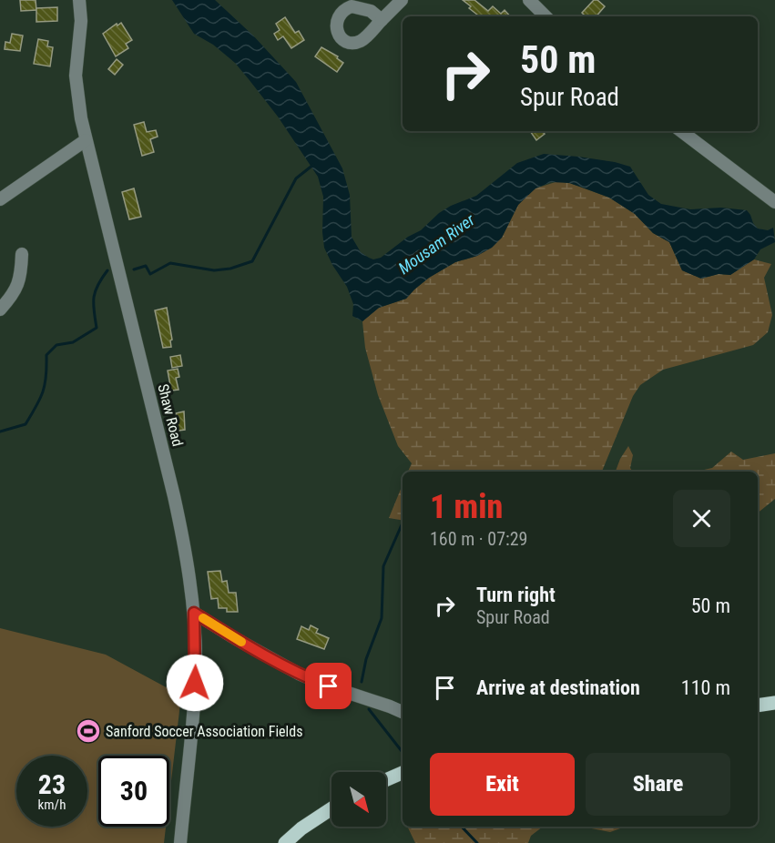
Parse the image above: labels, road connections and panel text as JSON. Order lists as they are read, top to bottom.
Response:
{
  "streets": {
    "street": ["Shaw Road"]
  },
  "water": ["Mousam River"],
  "places": {
    "sports": ["Sanford Soccer Association Fields"]
  },
  "north": "bottom right",
  "page": {
    "turn": ["50 m", "Spur Road"],
    "heading": ["1 min", "160 m · 07:29"],
    "list": [
      {
        "name": "Turn right",
        "note": "Spur Road",
        "value": "50 m"
      },
      {
        "name": "Arrive at destination",
        "value": "110 m"
      }
    ],
    "buttons": ["Exit", "Share"],
    "speed": "23 km/h",
    "limit": "30"
  }
}
